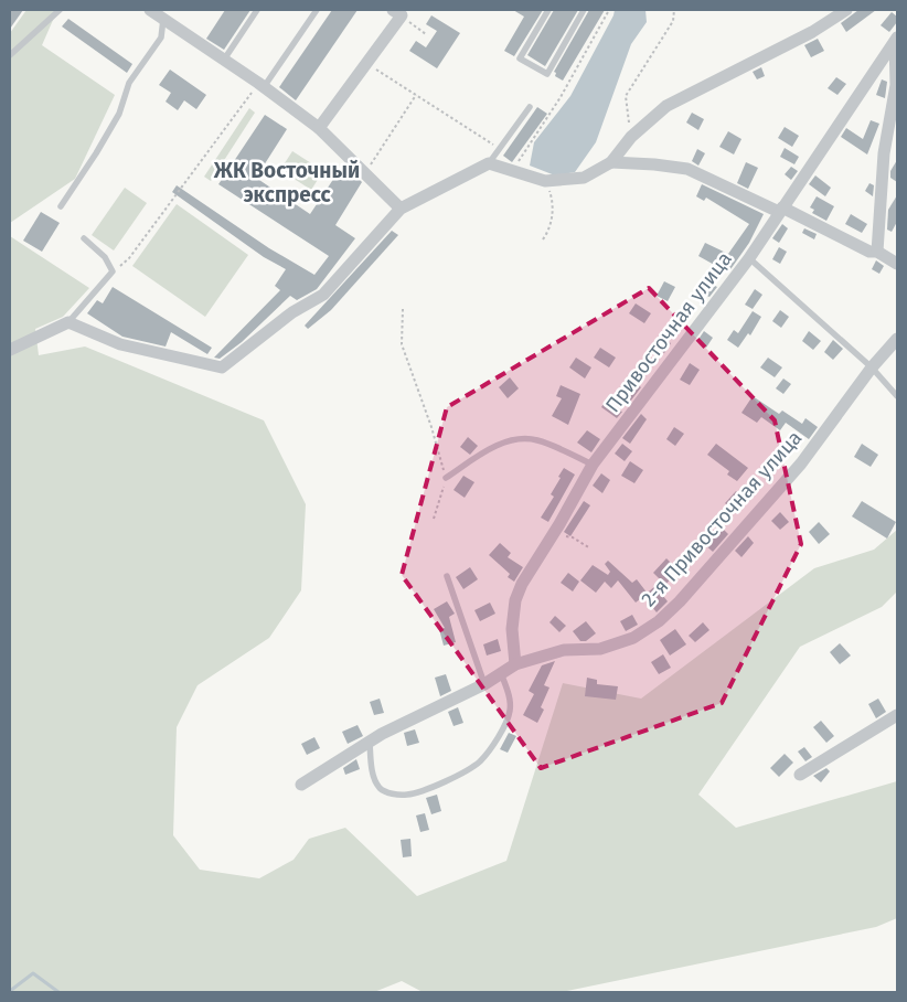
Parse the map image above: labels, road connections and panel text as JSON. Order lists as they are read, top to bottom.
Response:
{
  "streets": {
    "street": ["Привосточная улица", "2-я Привосточная улица"]
  },
  "crossings": [
    ["Привосточная улица", "2-я Привосточная улица"]
  ],
  "districts": ["ЖК Восточный экспресс"]
}
